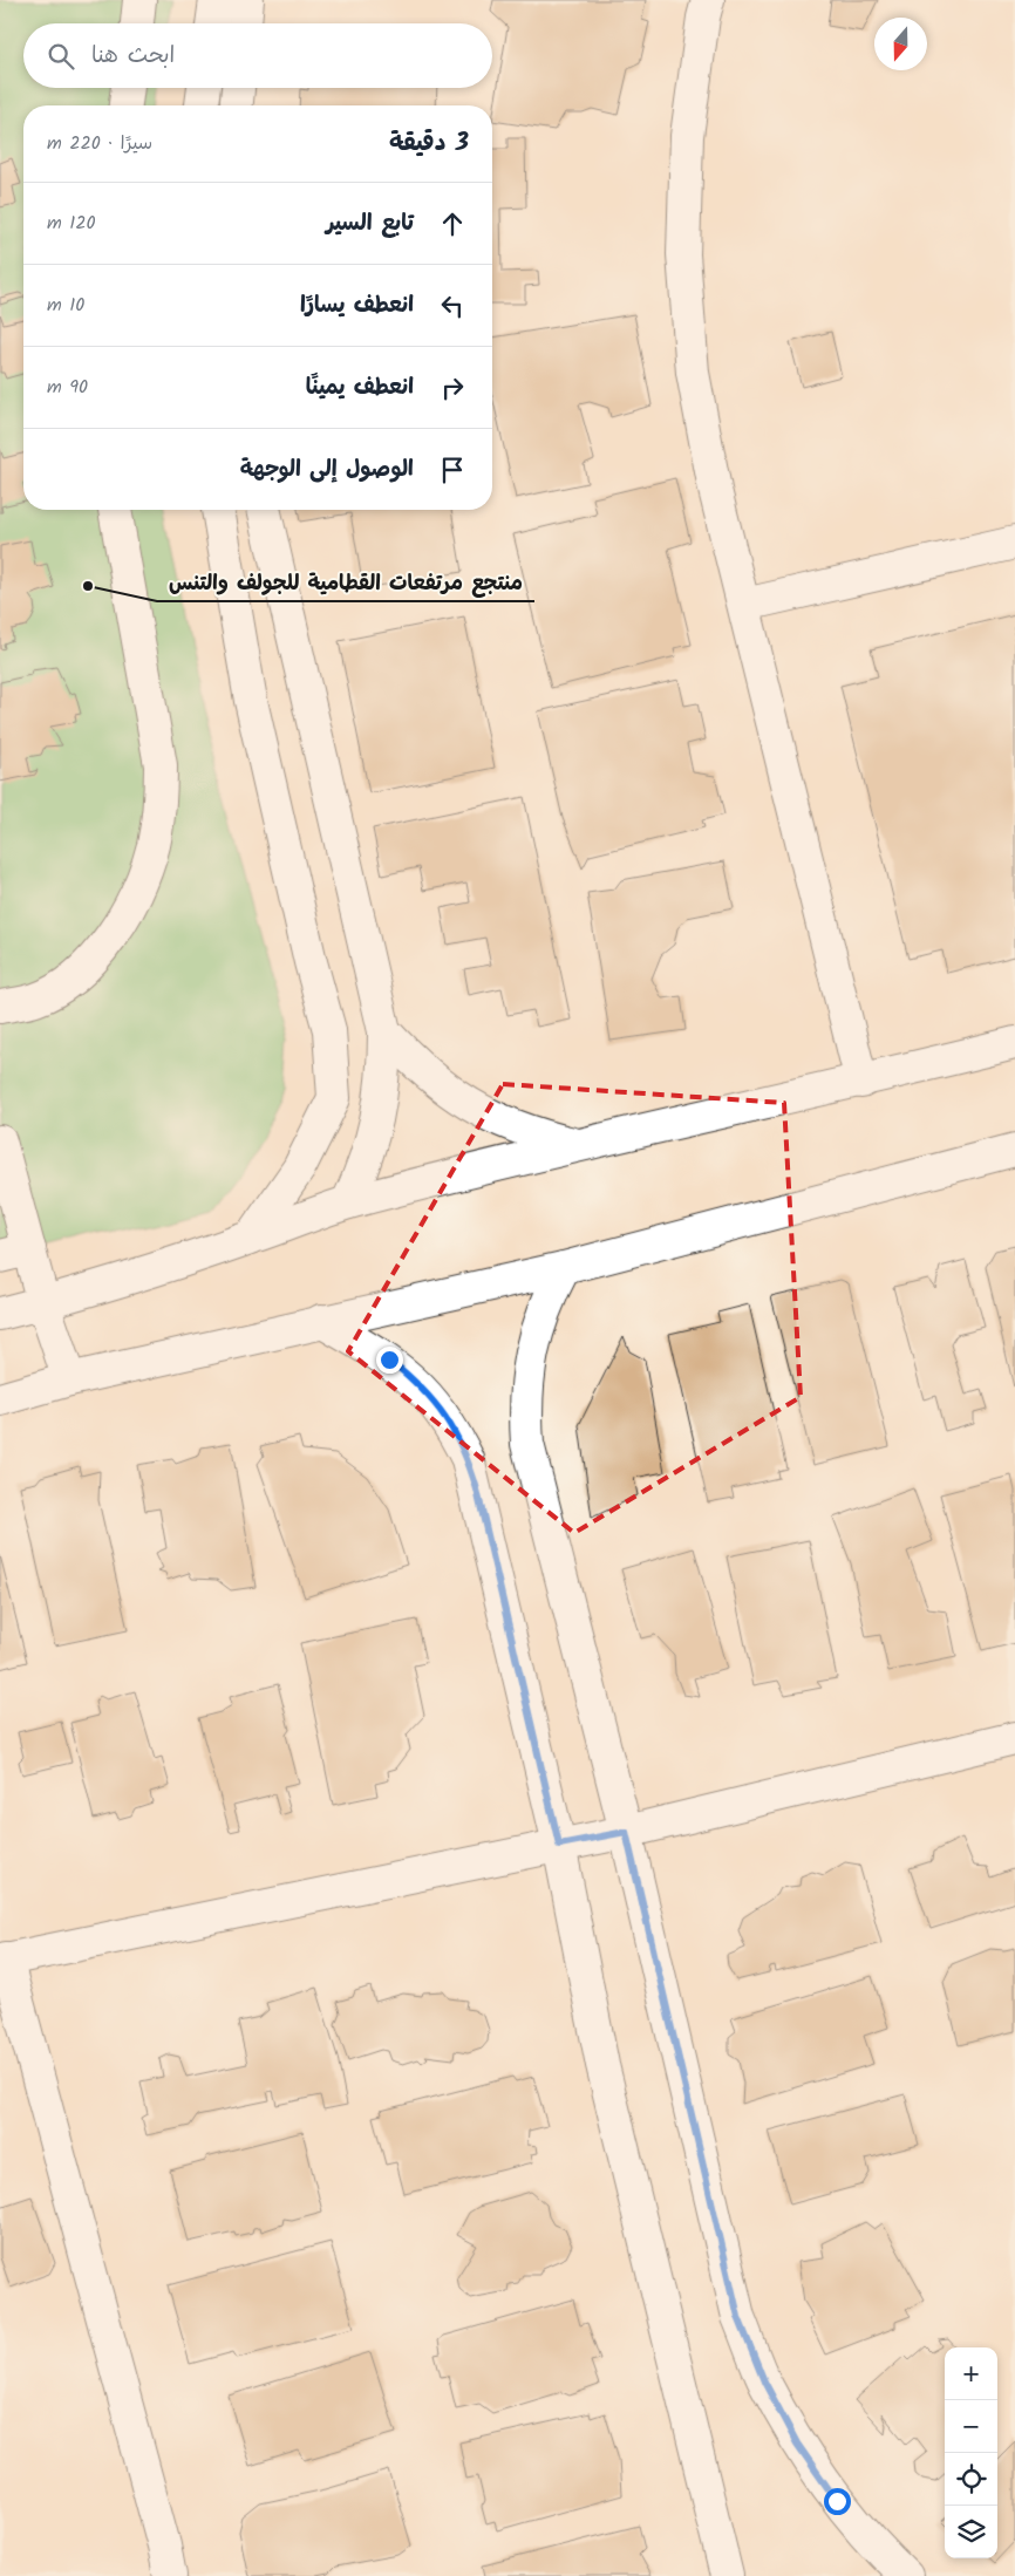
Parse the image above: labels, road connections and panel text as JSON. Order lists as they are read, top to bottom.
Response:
{
  "places": ["منتجع مرتفعات القطامية للجولف والتنس"],
  "north": "bottom",
  "page": {
    "search": "ابحث هنا",
    "heading": ["3 دقيقة", "سيرًا · 220 m"],
    "list": [
      ["تابع السير", "120 m"],
      ["انعطف يسارًا", "10 m"],
      ["انعطف يمينًا", "90 m"],
      "الوصول إلى الوجهة"
    ],
    "map_buttons": ["+", "−"]
  }
}
